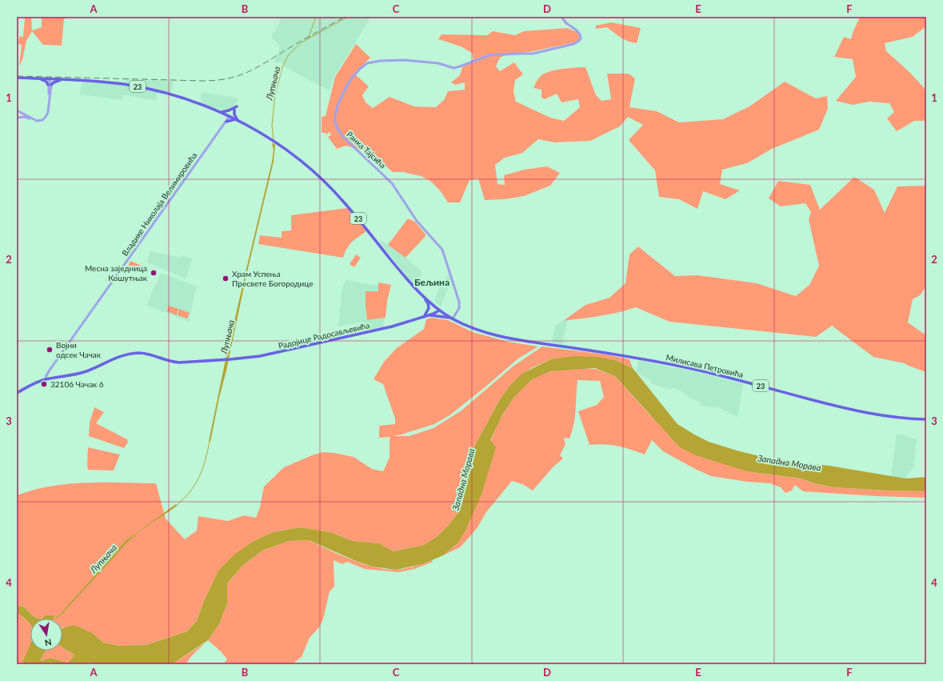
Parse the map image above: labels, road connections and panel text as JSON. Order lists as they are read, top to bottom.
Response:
{
  "streets": {
    "main road": ["23", "Радојице Радосављевића", "Милисава Петровића"],
    "street": ["Ранка Тајсића", "Владике Николаја Велимировића"]
  },
  "crossings": [
    ["23", "Ранка Тајсића"],
    ["23", "Владике Николаја Велимировића"],
    ["23", "Радојице Радосављевића"],
    ["23", "Милисава Петровића"],
    ["Ранка Тајсића", "Милисава Петровића"],
    ["Владике Николаја Велимировића", "Радојице Радосављевића"]
  ],
  "districts": ["Бељина"],
  "water": ["Лупњача", "Западна Морава"],
  "places": [
    "Месна заједница Кошутњак",
    "Храм Успења Пресвете Богородице",
    "Војни одсек Чачак",
    "32106 Чачак 6"
  ],
  "north": "bottom",
  "grid": {
    "columns": [
      "A",
      "B",
      "C",
      "D",
      "E",
      "F"
    ],
    "rows": [
      "1",
      "2",
      "3",
      "4"
    ]
  }
}
